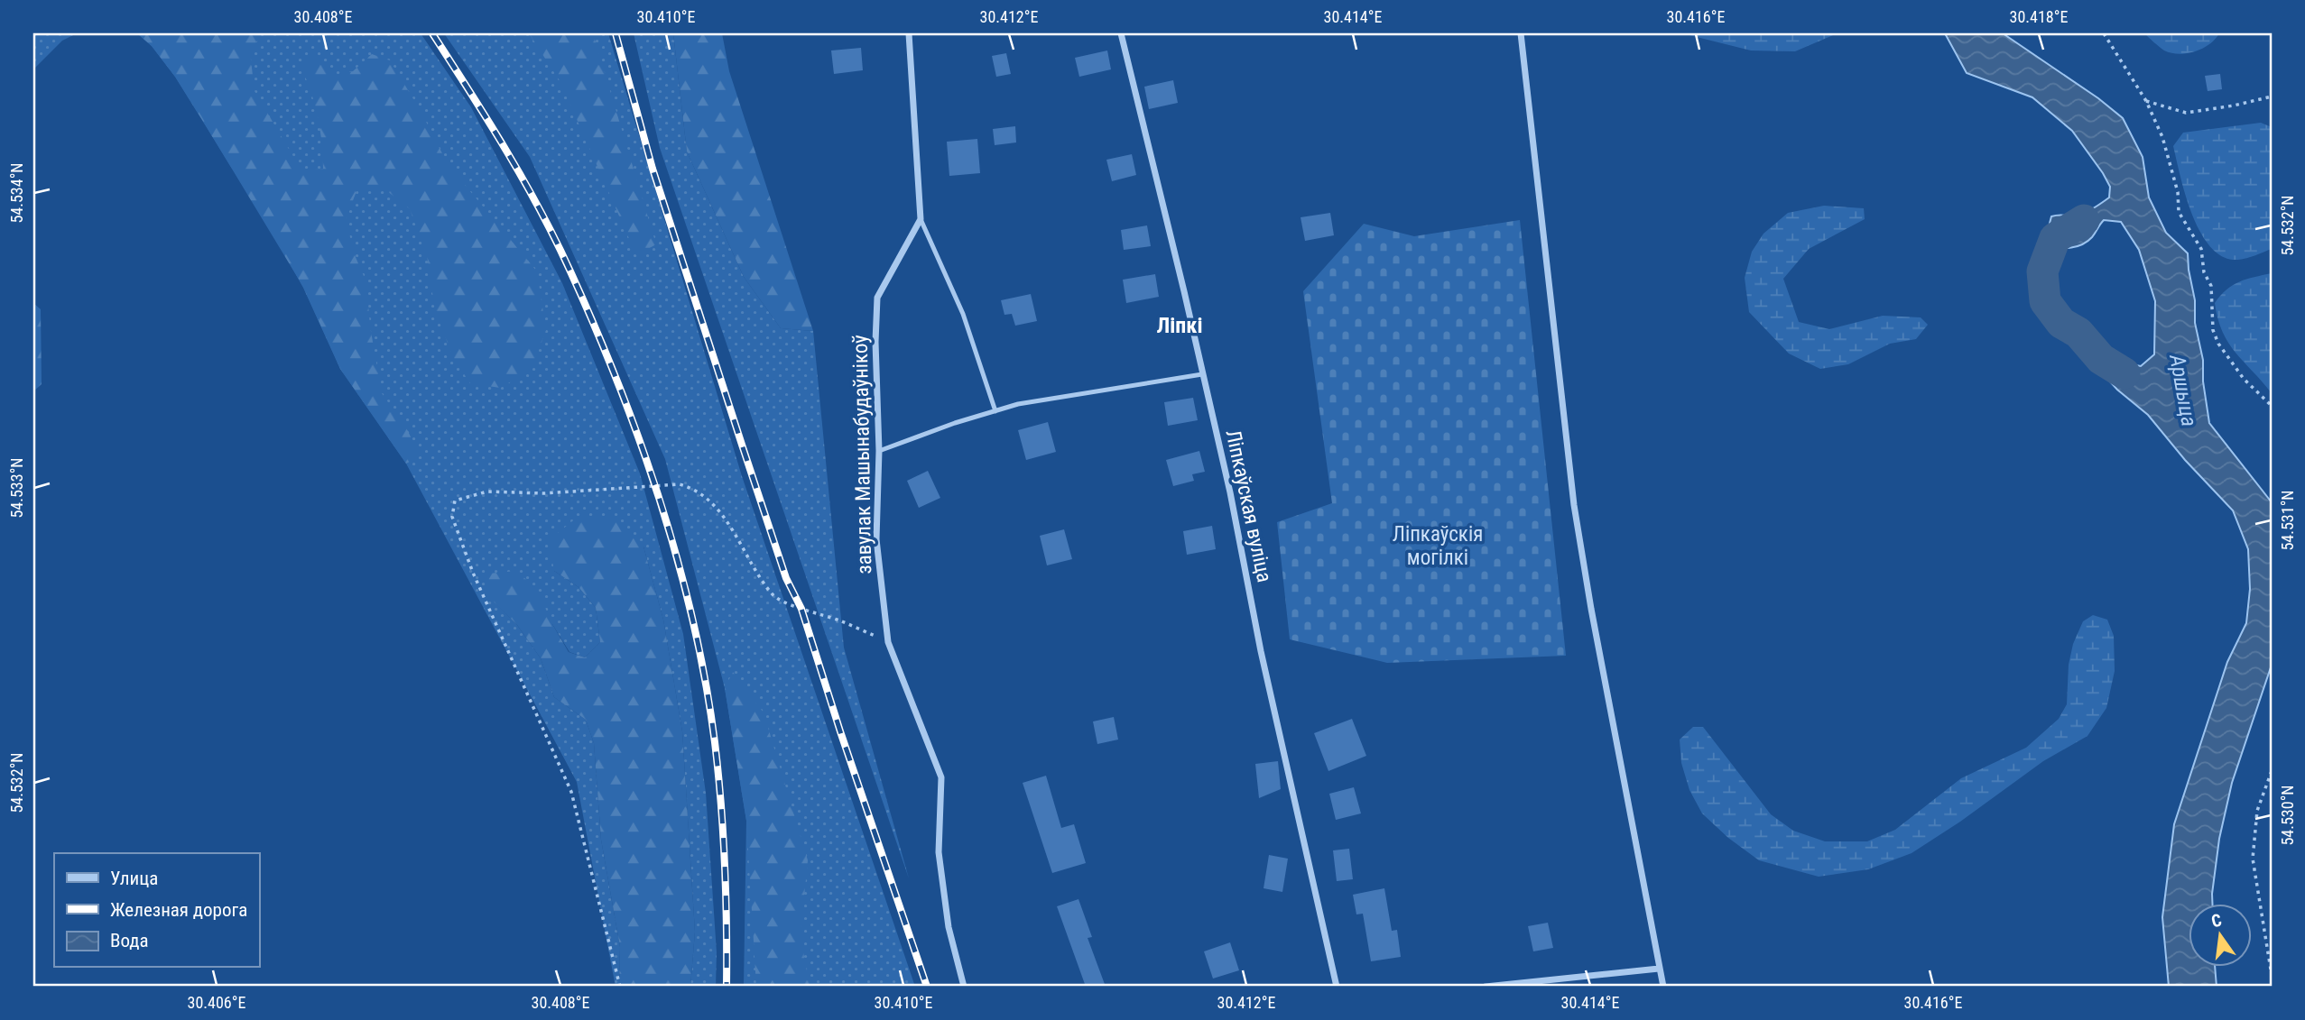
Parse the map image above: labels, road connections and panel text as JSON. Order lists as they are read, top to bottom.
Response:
{
  "streets": {
    "street": ["завулак Машынабудаўнікоў", "Ліпкаўская вуліца"]
  },
  "districts": ["Ліпкі"],
  "water": ["Аршыца"],
  "parks": ["Ліпкаўскія могілкі"],
  "legend": ["Улица", "Железная дорога", "Вода"],
  "north": "top",
  "coordinates": [
    "30.408°E",
    "30.410°E",
    "30.412°E",
    "30.414°E",
    "30.416°E",
    "30.418°E",
    "54.534°N",
    "54.532°N",
    "54.533°N",
    "54.531°N",
    "54.530°N",
    "30.406°E"
  ]
}
